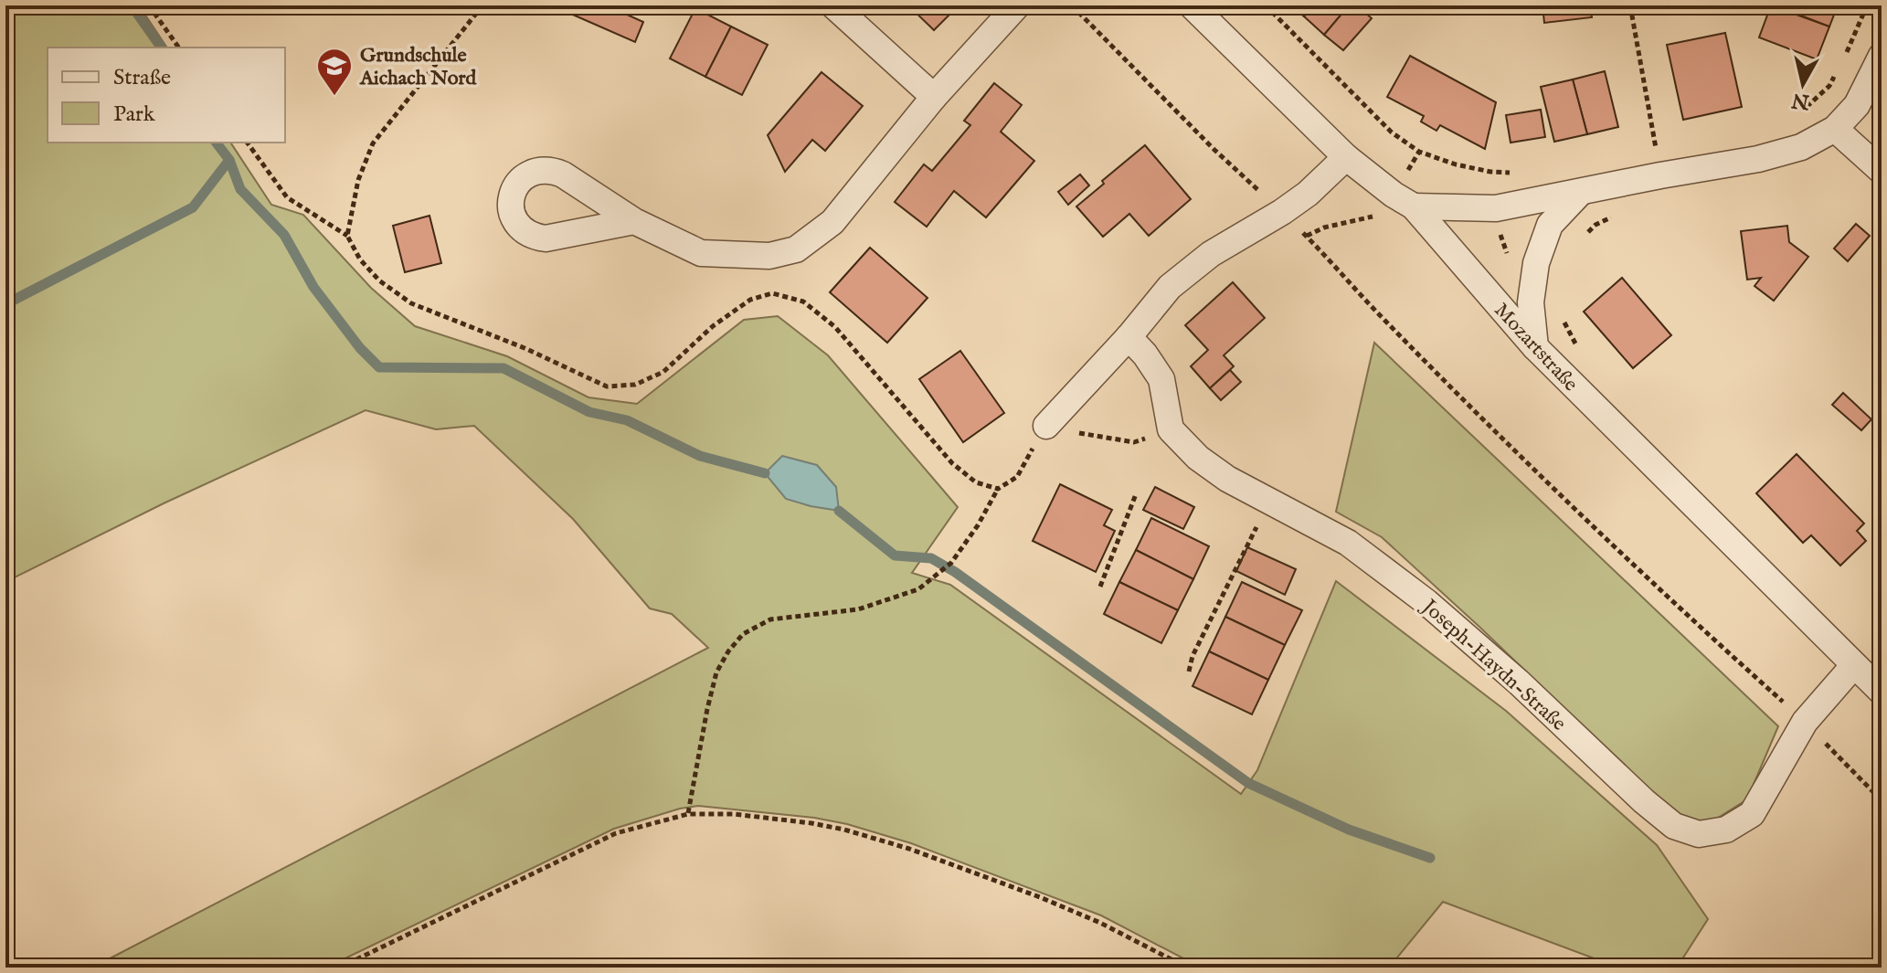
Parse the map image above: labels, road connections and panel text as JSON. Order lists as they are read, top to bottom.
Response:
{
  "streets": {
    "street": ["Mozartstraße", "Joseph-Haydn-Straße"]
  },
  "crossings": [
    ["Mozartstraße", "Joseph-Haydn-Straße"]
  ],
  "places": {
    "school or university": ["Grundschule Aichach Nord"]
  },
  "legend": ["Straße", "Park"],
  "north": "bottom"
}
